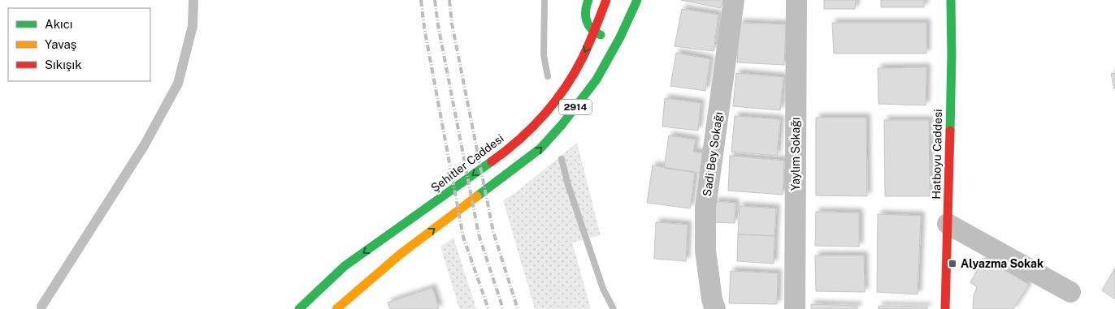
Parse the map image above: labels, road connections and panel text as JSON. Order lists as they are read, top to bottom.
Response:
{
  "streets": {
    "main road": ["2914", "Hatboyu Caddesi", "Şehitler Caddesi"],
    "street": ["Sadi Bey Sokağı", "Yaylım Sokağı"]
  },
  "places": {
    "transit": ["Alyazma Sokak"]
  },
  "legend": ["Akıcı", "Yavaş", "Sıkışık"]
}
